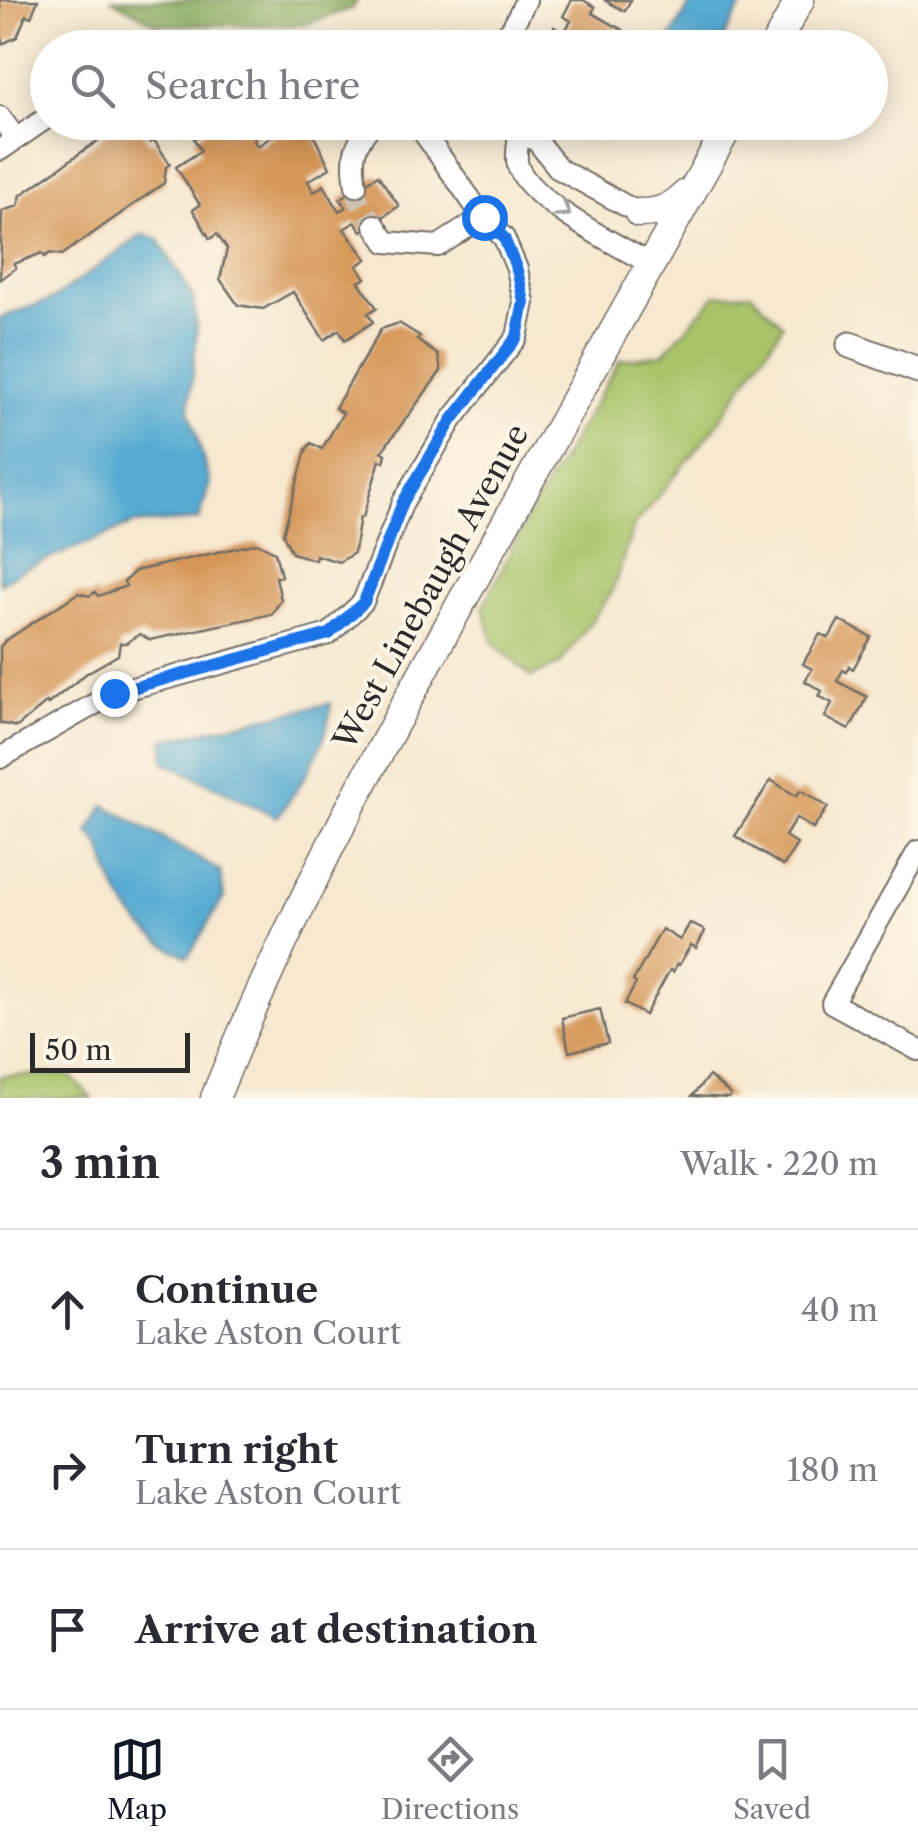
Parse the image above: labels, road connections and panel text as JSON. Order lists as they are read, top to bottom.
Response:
{
  "streets": {
    "main road": ["West Linebaugh Avenue"]
  },
  "scale_bar": "50 m",
  "page": {
    "search": "Search here",
    "scale": "50 m",
    "heading": ["3 min", "Walk · 220 m"],
    "list": [
      ["Continue", "Lake Aston Court", "40 m"],
      ["Turn right", "Lake Aston Court", "180 m"],
      "Arrive at destination"
    ],
    "nav": ["Map", "Directions", "Saved"]
  }
}
